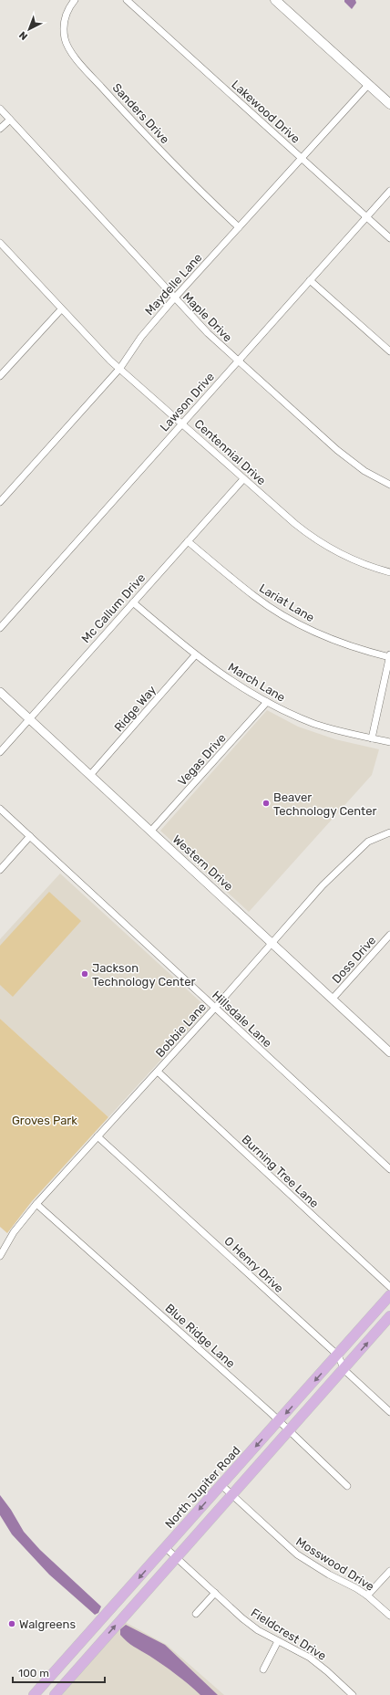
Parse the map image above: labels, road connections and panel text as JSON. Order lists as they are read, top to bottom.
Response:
{
  "streets": {
    "main road": ["North Jupiter Road"],
    "street": [
      "Lakewood Drive",
      "Sanders Drive",
      "Maydelle Lane",
      "Maple Drive",
      "Lawson Drive",
      "Centennial Drive",
      "Lariat Lane",
      "Mc Callum Drive",
      "March Lane",
      "Ridge Way",
      "Vegas Drive",
      "Western Drive",
      "Doss Drive",
      "Hillsdale Lane",
      "Bobbie Lane",
      "Burning Tree Lane",
      "O Henry Drive",
      "Blue Ridge Lane",
      "Mosswood Drive",
      "Fieldcrest Drive"
    ]
  },
  "crossings": [
    ["Lakewood Drive", "Maydelle Lane"],
    ["Lakewood Drive", "Lawson Drive"],
    ["Sanders Drive", "Maydelle Lane"],
    ["Maydelle Lane", "Maple Drive"],
    ["Maydelle Lane", "Centennial Drive"],
    ["Maple Drive", "Lawson Drive"],
    ["Lawson Drive", "Centennial Drive"],
    ["Centennial Drive", "Mc Callum Drive"],
    ["Lariat Lane", "Mc Callum Drive"],
    ["Mc Callum Drive", "March Lane"],
    ["Mc Callum Drive", "Western Drive"],
    ["March Lane", "Ridge Way"],
    ["March Lane", "Vegas Drive"],
    ["Ridge Way", "Western Drive"],
    ["Vegas Drive", "Western Drive"],
    ["Western Drive", "Doss Drive"],
    ["Western Drive", "Bobbie Lane"],
    ["Hillsdale Lane", "Bobbie Lane"],
    ["Bobbie Lane", "Burning Tree Lane"],
    ["Bobbie Lane", "O Henry Drive"],
    ["Bobbie Lane", "Blue Ridge Lane"],
    ["O Henry Drive", "North Jupiter Road"],
    ["Blue Ridge Lane", "North Jupiter Road"],
    ["North Jupiter Road", "Mosswood Drive"],
    ["North Jupiter Road", "Fieldcrest Drive"]
  ],
  "parks": ["Groves Park"],
  "places": ["Beaver Technology Center", "Jackson Technology Center", "Walgreens"],
  "scale_bar": "100 m",
  "north": "bottom left"
}
